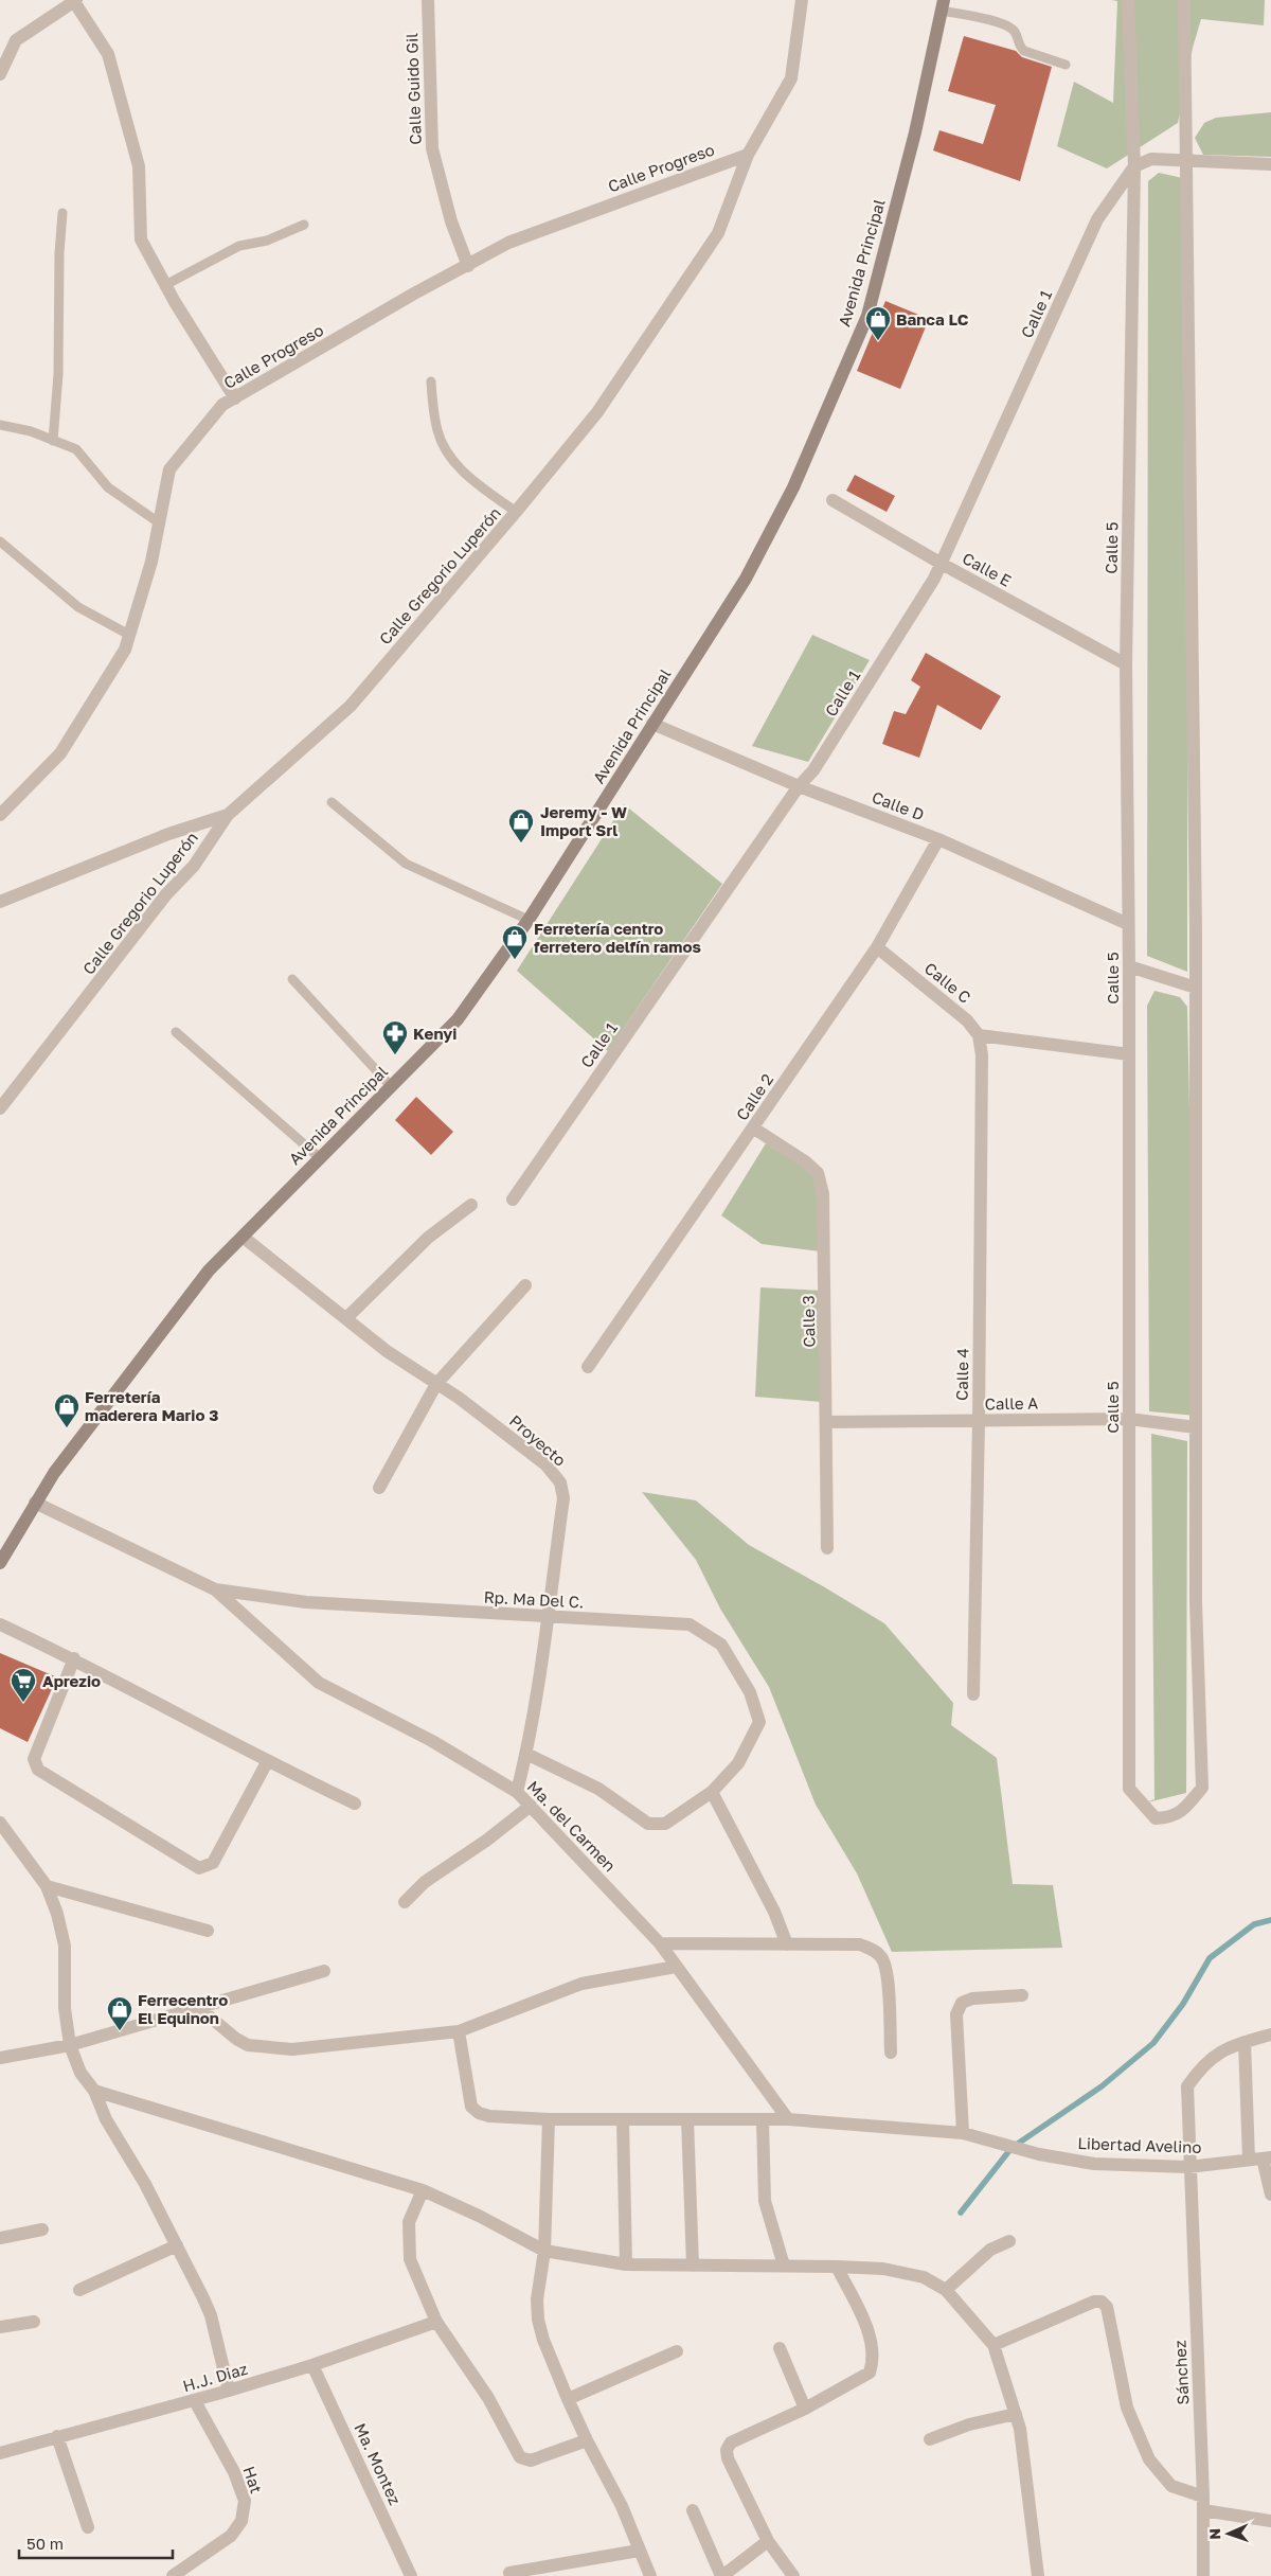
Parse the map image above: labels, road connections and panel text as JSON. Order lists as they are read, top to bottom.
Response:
{
  "streets": {
    "street": [
      "Calle Guido Gil",
      "Calle Progreso",
      "Avenida Principal",
      "Calle 1",
      "Calle 5",
      "Calle E",
      "Calle Gregorio Luperón",
      "Calle D",
      "Calle C",
      "Calle 2",
      "Calle 3",
      "Calle 4",
      "Calle A",
      "Proyecto",
      "Rp. Ma Del C.",
      "Ma. del Carmen",
      "Libertad Avelino",
      "Sánchez",
      "H.J. Diaz",
      "Ma. Montez",
      "Hat"
    ]
  },
  "crossings": [
    ["Calle Guido Gil", "Calle Progreso"],
    ["Calle Progreso", "Calle Gregorio Luperón"],
    ["Avenida Principal", "Calle D"],
    ["Avenida Principal", "Proyecto"],
    ["Calle 1", "Calle 5"],
    ["Calle 1", "Calle E"],
    ["Calle 1", "Calle D"],
    ["Calle 5", "Calle E"],
    ["Calle 5", "Calle D"],
    ["Calle 5", "Calle A"],
    ["Calle D", "Calle 2"],
    ["Calle C", "Calle 2"],
    ["Calle C", "Calle 4"],
    ["Calle 2", "Calle 3"],
    ["Calle 3", "Calle A"],
    ["Calle 4", "Calle A"],
    ["Proyecto", "Rp. Ma Del C."],
    ["Proyecto", "Ma. del Carmen"],
    ["Rp. Ma Del C.", "Ma. del Carmen"],
    ["Ma. del Carmen", "Libertad Avelino"],
    ["Libertad Avelino", "Sánchez"],
    ["H.J. Diaz", "Ma. Montez"],
    ["H.J. Diaz", "Hat"]
  ],
  "places": {
    "shop": [
      "Banca LC",
      "Jeremy - W Import Srl",
      "Ferretería centro ferretero delfín ramos",
      "Ferretería maderera Mario 3",
      "Ferrecentro El Equinon"
    ],
    "pharmacy": ["Kenyi"],
    "supermarket": ["Aprezio"]
  },
  "scale_bar": "50 m",
  "north": "left"
}
